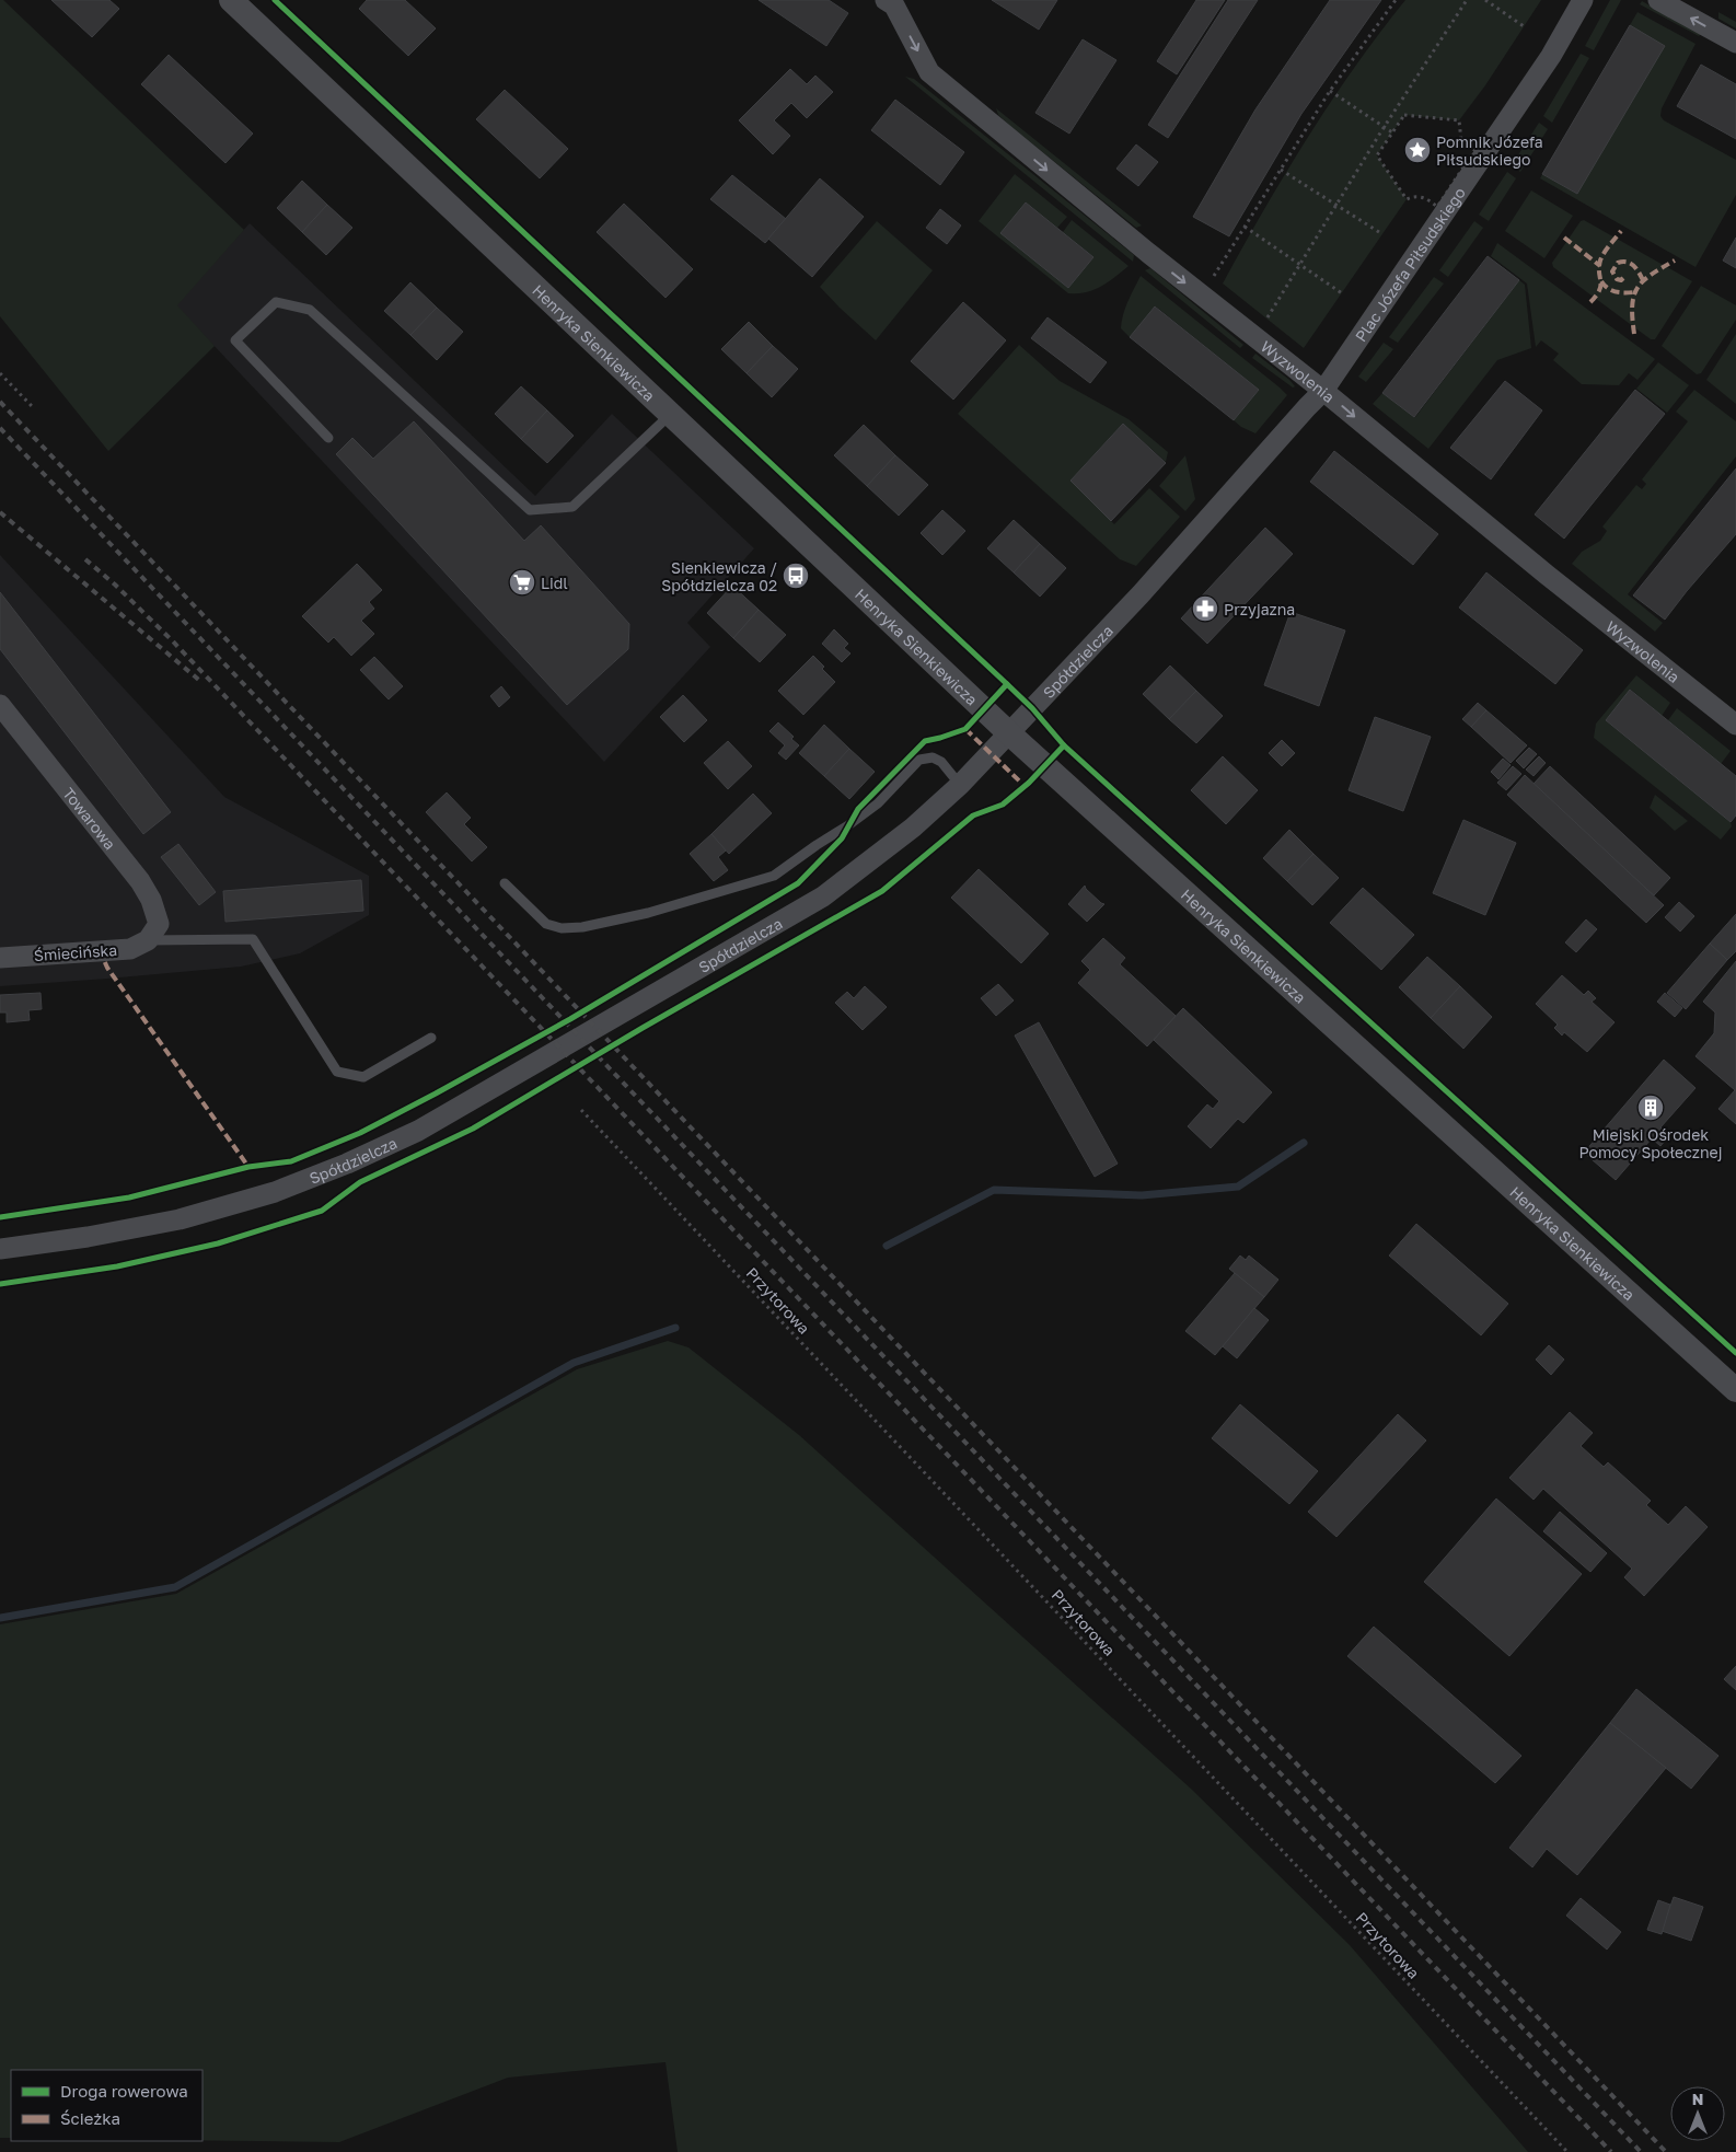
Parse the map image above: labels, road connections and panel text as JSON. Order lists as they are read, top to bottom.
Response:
{
  "streets": {
    "street": [
      "Plac Józefa Piłsudskiego",
      "Henryka Sienkiewicza",
      "Wyzwolenia",
      "Spółdzielcza",
      "Towarowa",
      "Śmiecińska"
    ],
    "path": ["Przytorowa"]
  },
  "crossings": [
    ["Plac Józefa Piłsudskiego", "Wyzwolenia"],
    ["Plac Józefa Piłsudskiego", "Spółdzielcza"],
    ["Henryka Sienkiewicza", "Spółdzielcza"],
    ["Wyzwolenia", "Spółdzielcza"],
    ["Towarowa", "Śmiecińska"]
  ],
  "one_way": ["Wyzwolenia"],
  "places": {
    "place": ["Pomnik Józefa Piłsudskiego"],
    "bus stop": ["Sienkiewicza / Spółdzielcza 02"],
    "supermarket": ["Lidl"],
    "pharmacy": ["Przyjazna"],
    "building": ["Miejski Ośrodek Pomocy Społecznej"]
  },
  "legend": ["Droga rowerowa", "Ścieżka"],
  "north": "top"
}
